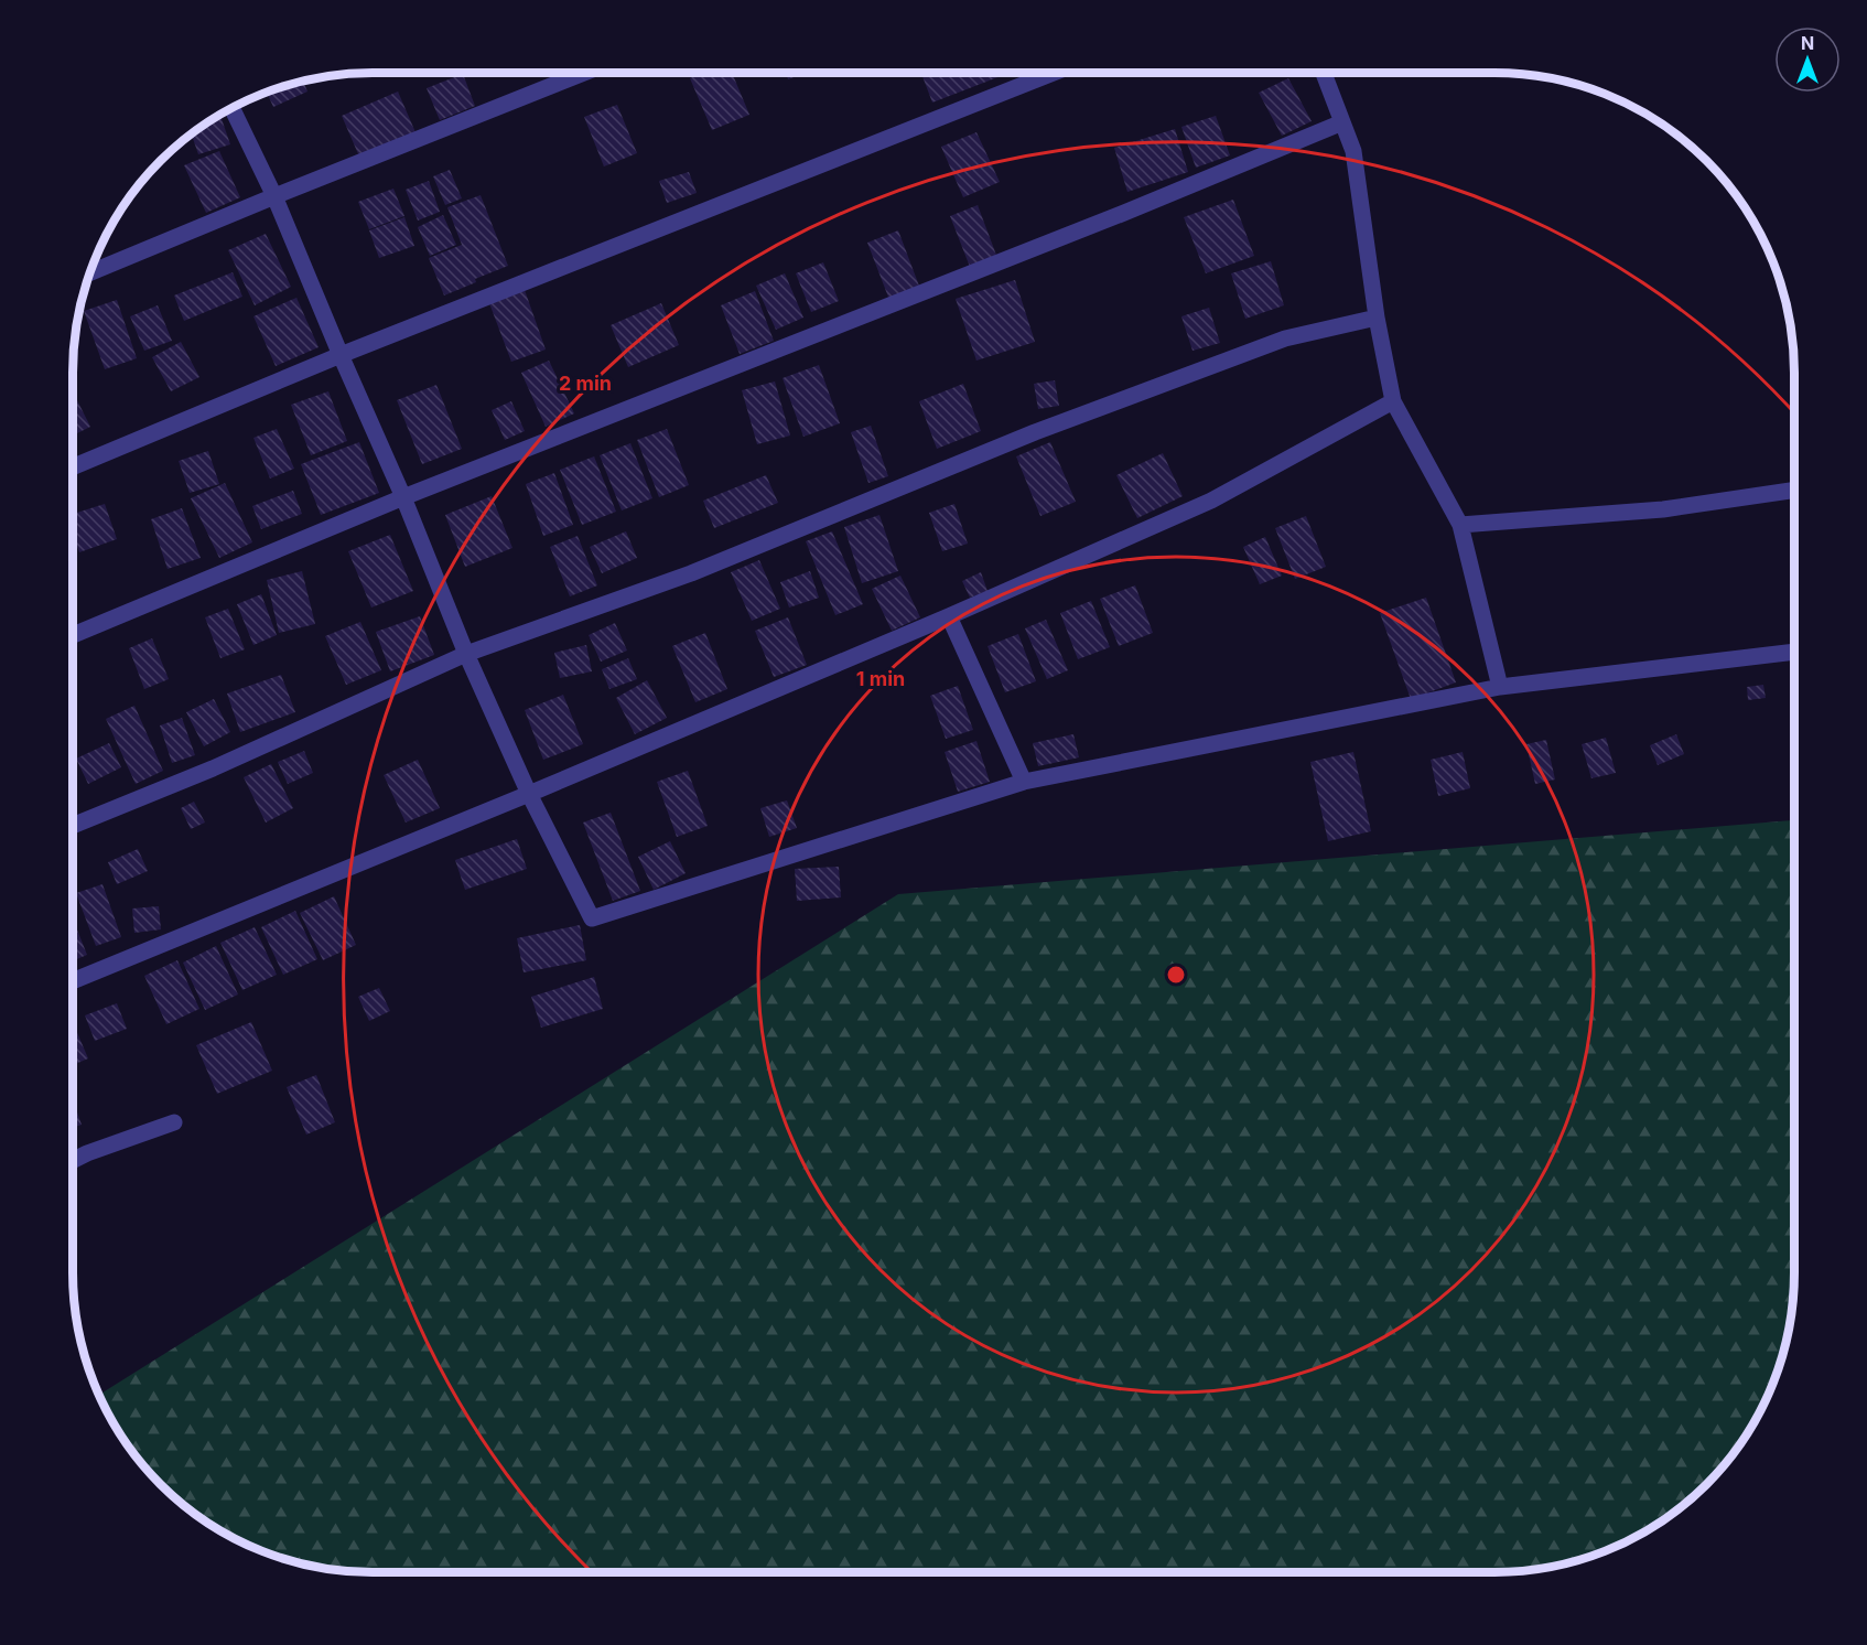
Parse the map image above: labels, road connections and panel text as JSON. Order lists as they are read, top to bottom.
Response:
{
  "north": "top",
  "rings": ["2 min", "1 min"]
}
